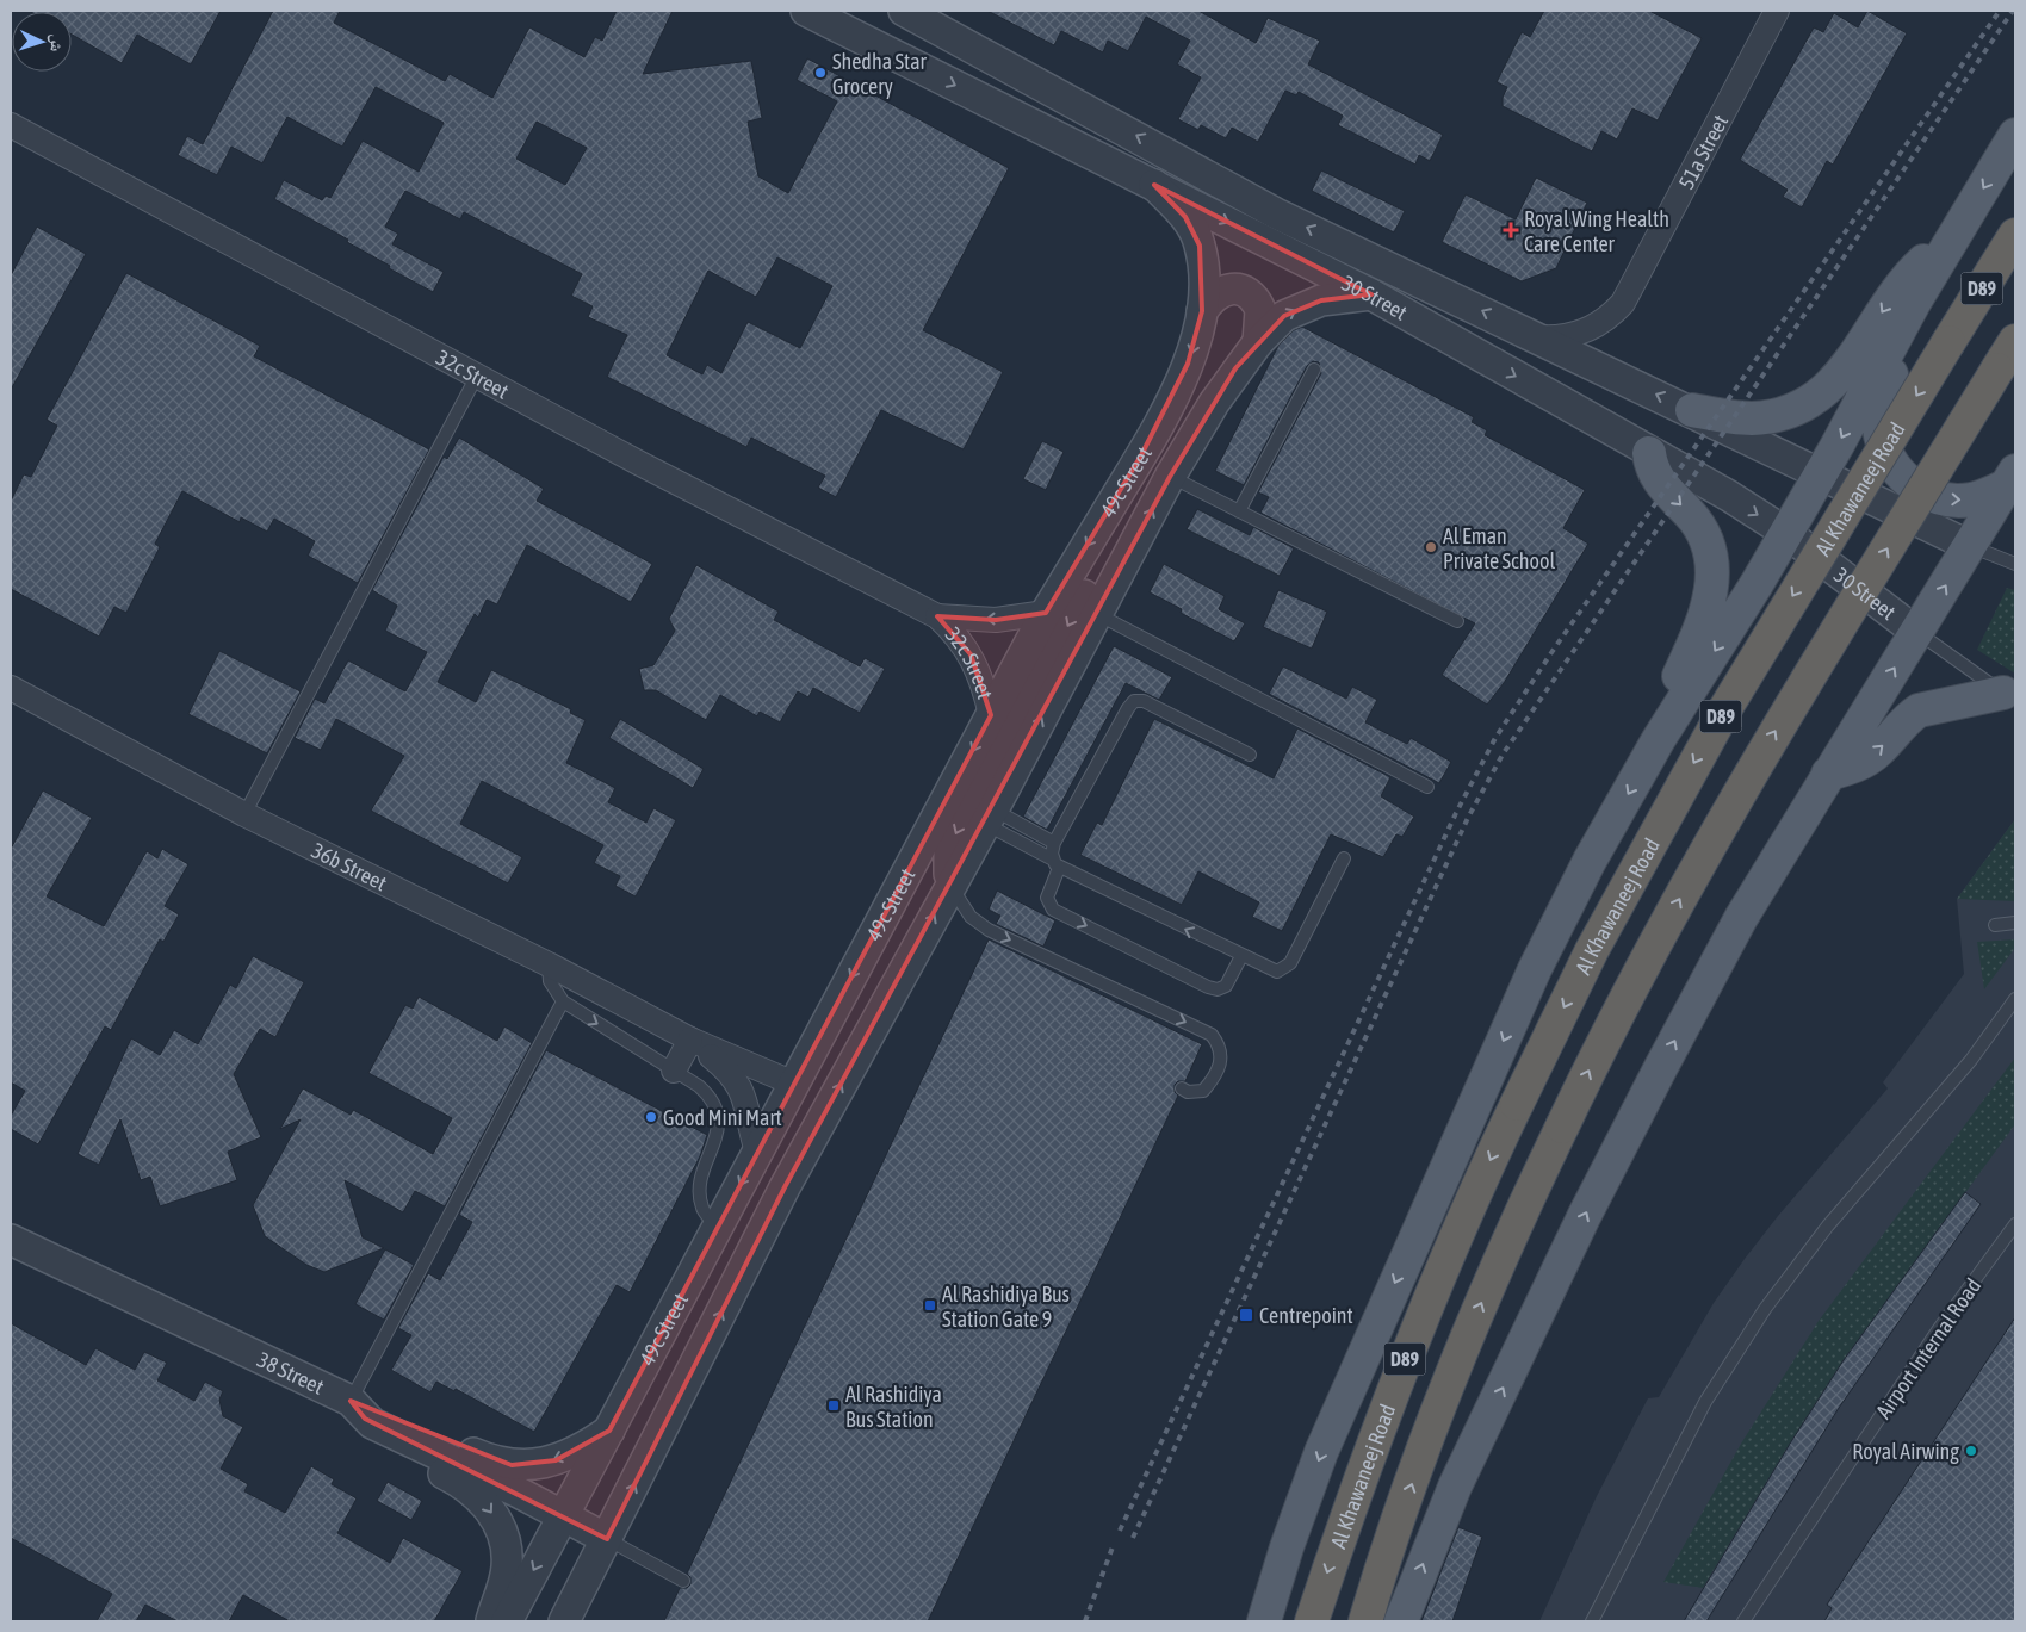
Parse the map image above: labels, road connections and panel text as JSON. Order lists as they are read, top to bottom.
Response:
{
  "streets": {
    "highway": ["D89", "Al Khawaneej Road"],
    "street": [
      "51a Street",
      "30 Street",
      "32c Street",
      "49c Street",
      "36b Street",
      "38 Street"
    ],
    "lane": ["Airport Internal Road"]
  },
  "crossings": [
    ["51a Street", "30 Street"],
    ["30 Street", "49c Street"],
    ["32c Street", "49c Street"],
    ["49c Street", "36b Street"],
    ["49c Street", "38 Street"]
  ],
  "places": {
    "other": [
      "Shedha Star Grocery",
      "Al Eman Private School",
      "Good Mini Mart",
      "Royal Airwing"
    ],
    "health": ["Royal Wing Health Care Center"],
    "transit": ["Al Rashidiya Bus Station Gate 9", "Centrepoint", "Al Rashidiya Bus Station"]
  },
  "north": "right"
}
